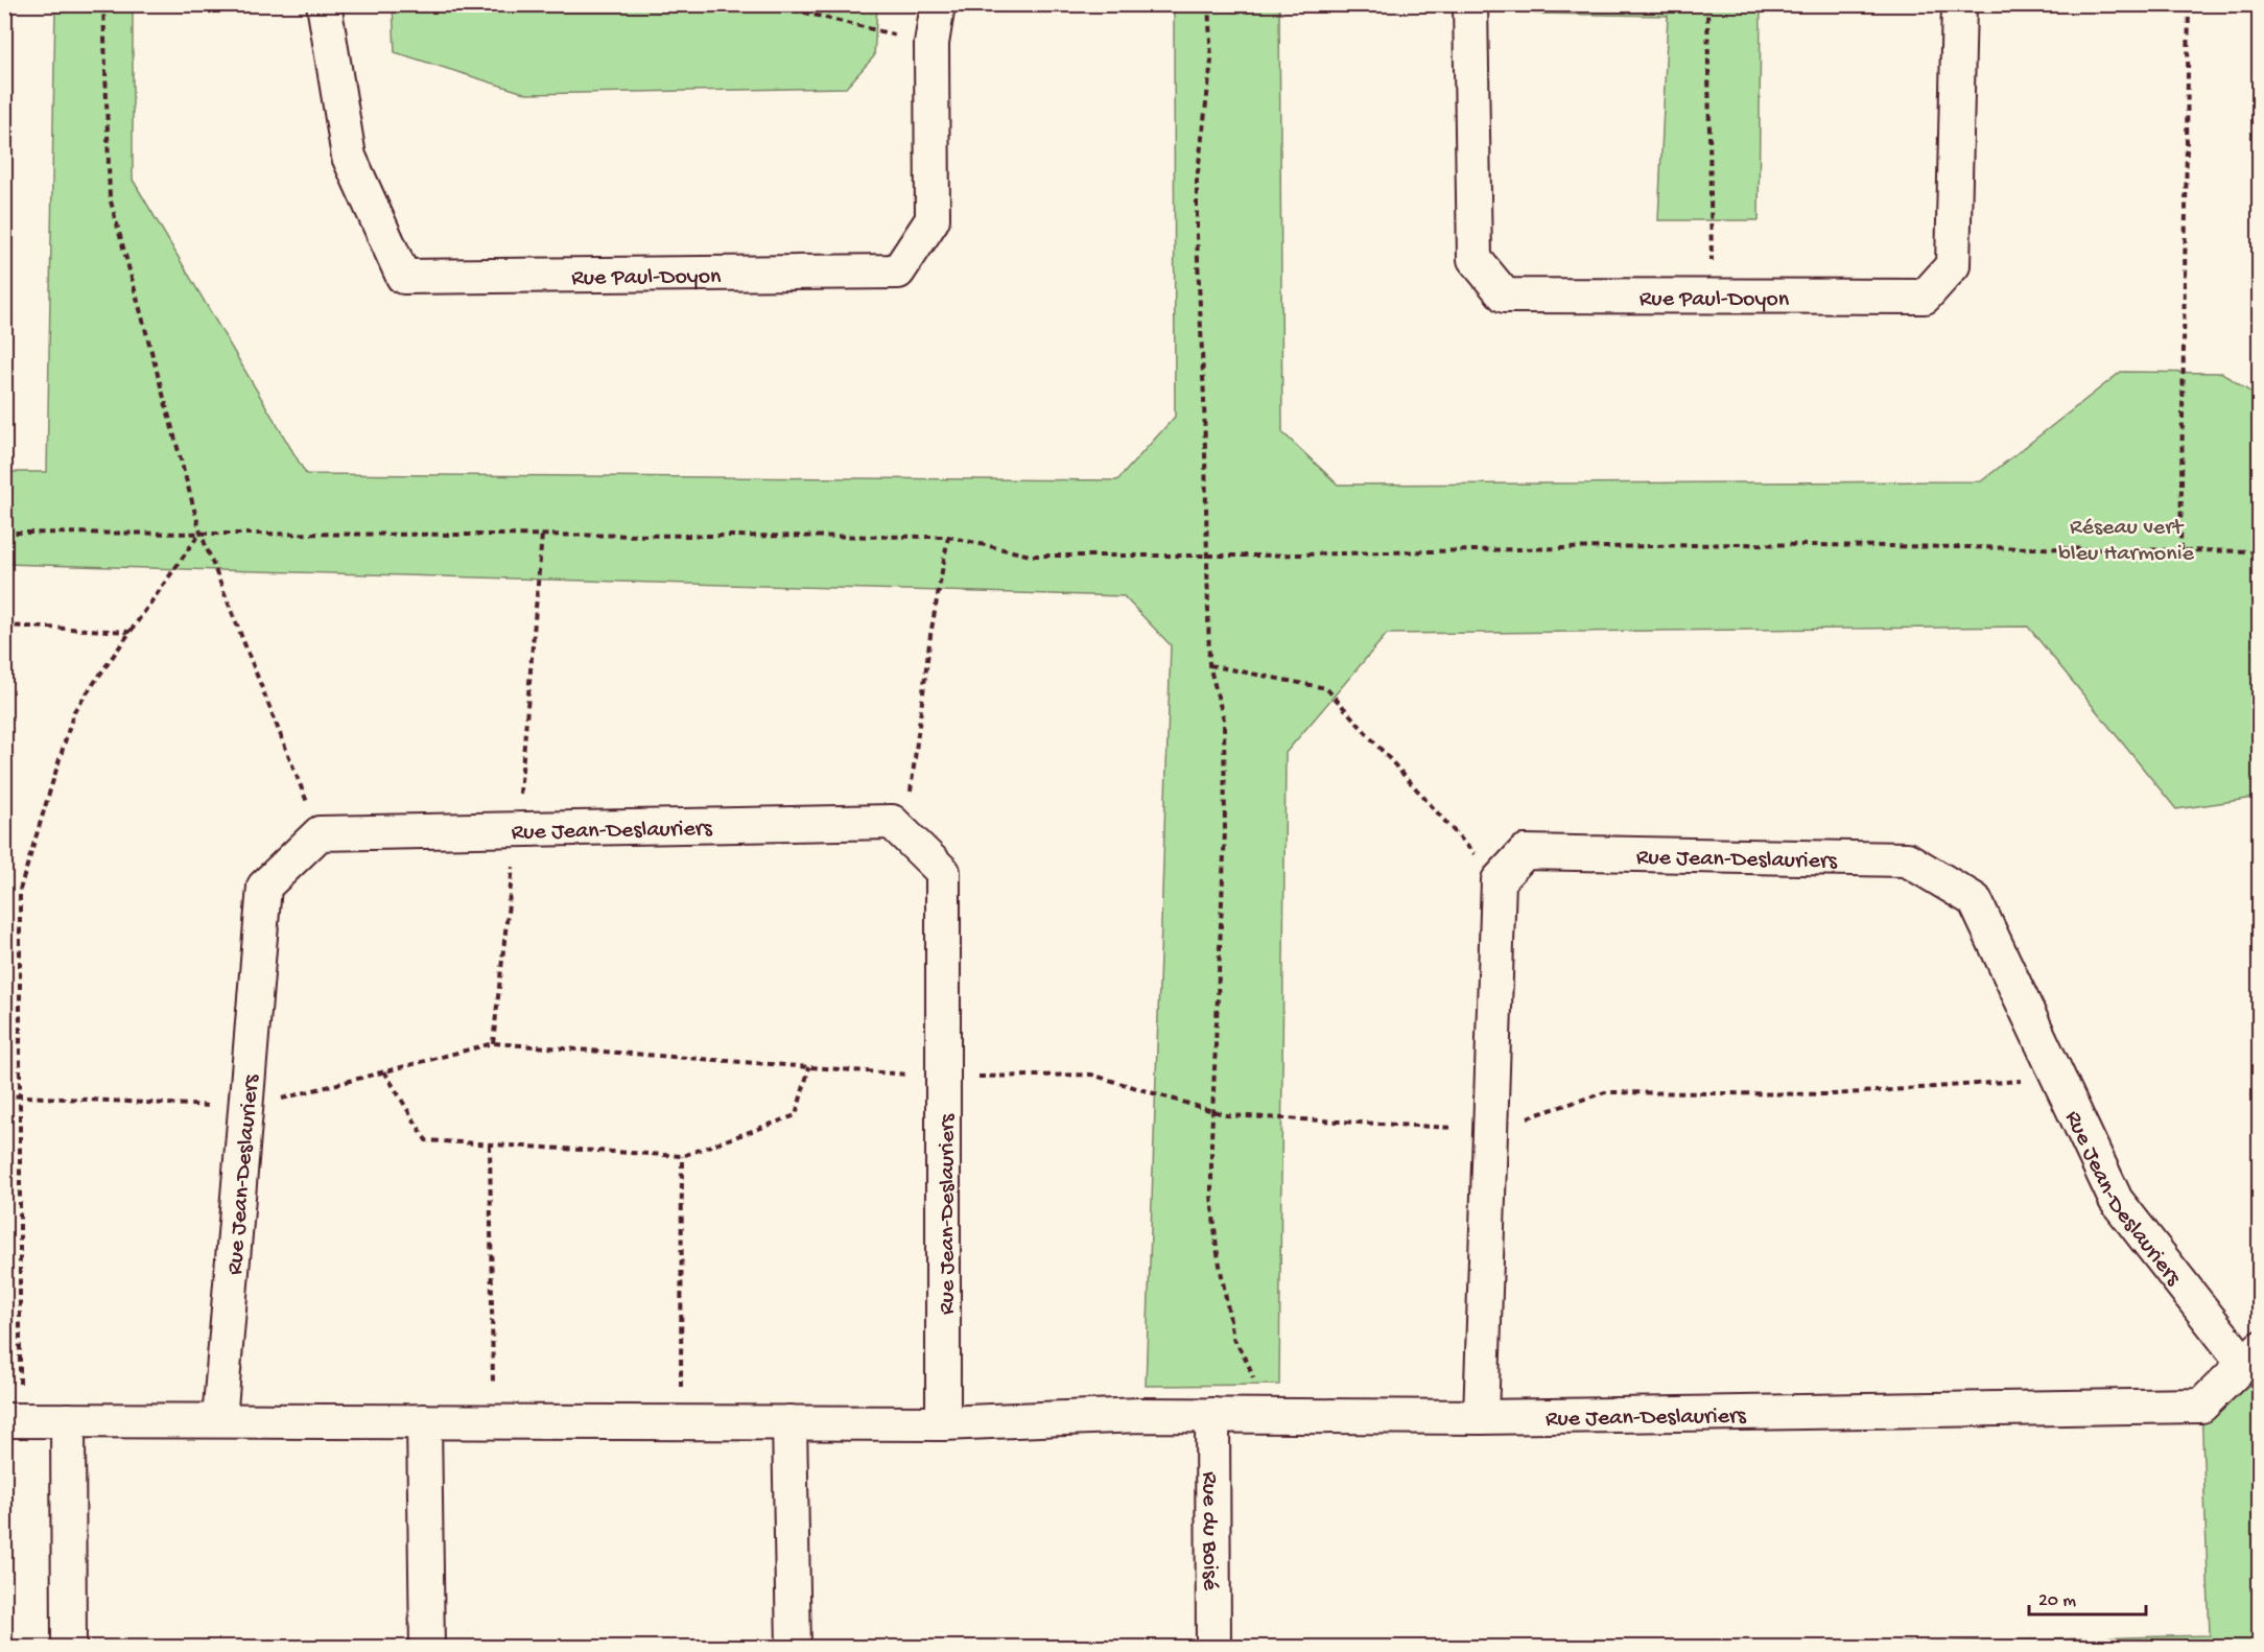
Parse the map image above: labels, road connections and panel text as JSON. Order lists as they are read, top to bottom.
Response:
{
  "streets": {
    "street": ["Rue Paul-Doyon", "Rue Jean-Deslauriers", "Rue du Boisé"]
  },
  "crossings": [
    ["Rue Jean-Deslauriers", "Rue du Boisé"]
  ],
  "parks": ["Réseau vert bleu Harmonie"],
  "scale_bar": "20 m"
}
